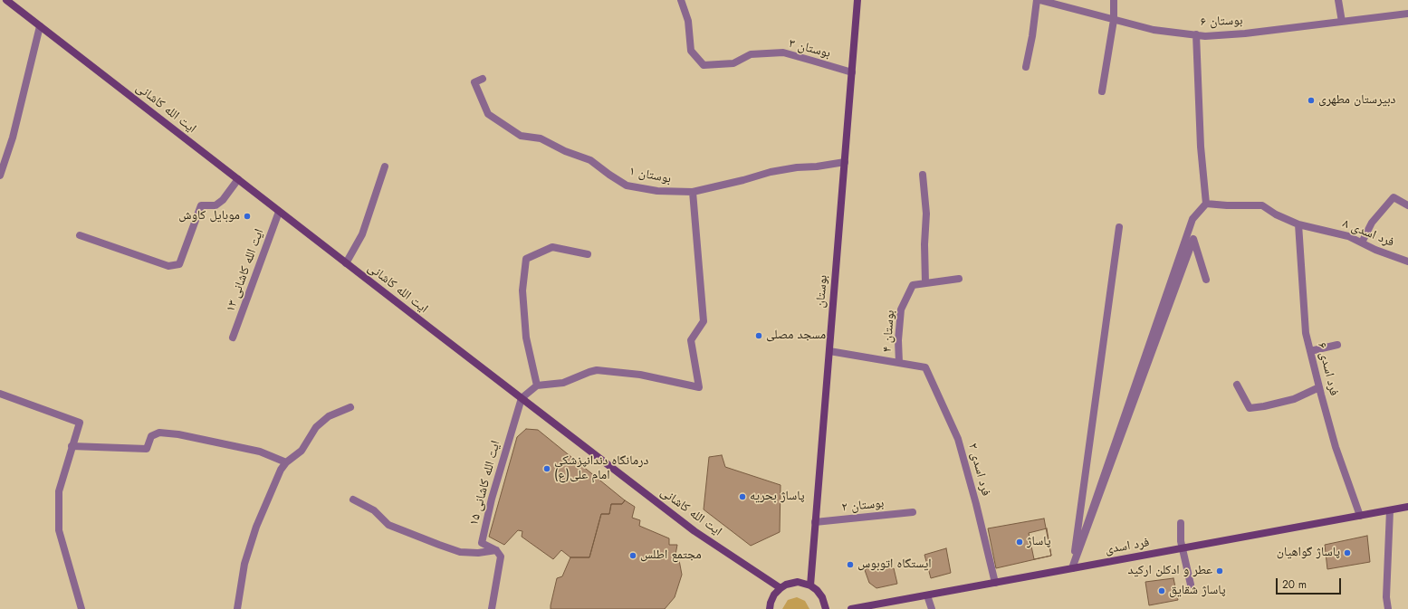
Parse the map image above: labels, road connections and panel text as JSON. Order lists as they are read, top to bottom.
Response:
{
  "streets": {
    "main road": ["ایت الله کاشانی", "بوستان", "فرد اسدی"],
    "street": [
      "بوستان ۶",
      "بوستان ۳",
      "بوستان ۱",
      "فرد اسدی ۸",
      "ایت الله کاشانی ۱۳",
      "بوستان ۴",
      "فرد اسدی ۶",
      "فرد اسدی ۲",
      "ایت الله کاشانی ۱۵",
      "بوستان ۲"
    ]
  },
  "crossings": [
    ["بوستان ۳", "بوستان"],
    ["ایت الله کاشانی", "ایت الله کاشانی ۱۳"],
    ["ایت الله کاشانی", "ایت الله کاشانی ۱۵"],
    ["بوستان ۱", "بوستان"],
    ["فرد اسدی ۸", "فرد اسدی ۶"],
    ["بوستان", "بوستان ۴"],
    ["بوستان", "بوستان ۲"],
    ["بوستان ۴", "فرد اسدی ۲"],
    ["فرد اسدی ۶", "فرد اسدی"],
    ["فرد اسدی ۲", "فرد اسدی"]
  ],
  "places": [
    "دبیرستان مطهری",
    "موبایل کاوش",
    "مسجد مصلی",
    "درمانگاه دندانپزشکی امام علی(ع)",
    "پاساژ بحریه",
    "پاساژ",
    "پاساژ گواهیان",
    "مجتمع اطلس",
    "ایستگاه اتوبوس",
    "عطر و ادکلن ارکید",
    "پاساژ شقایق"
  ],
  "scale_bar": "20 m"
}
